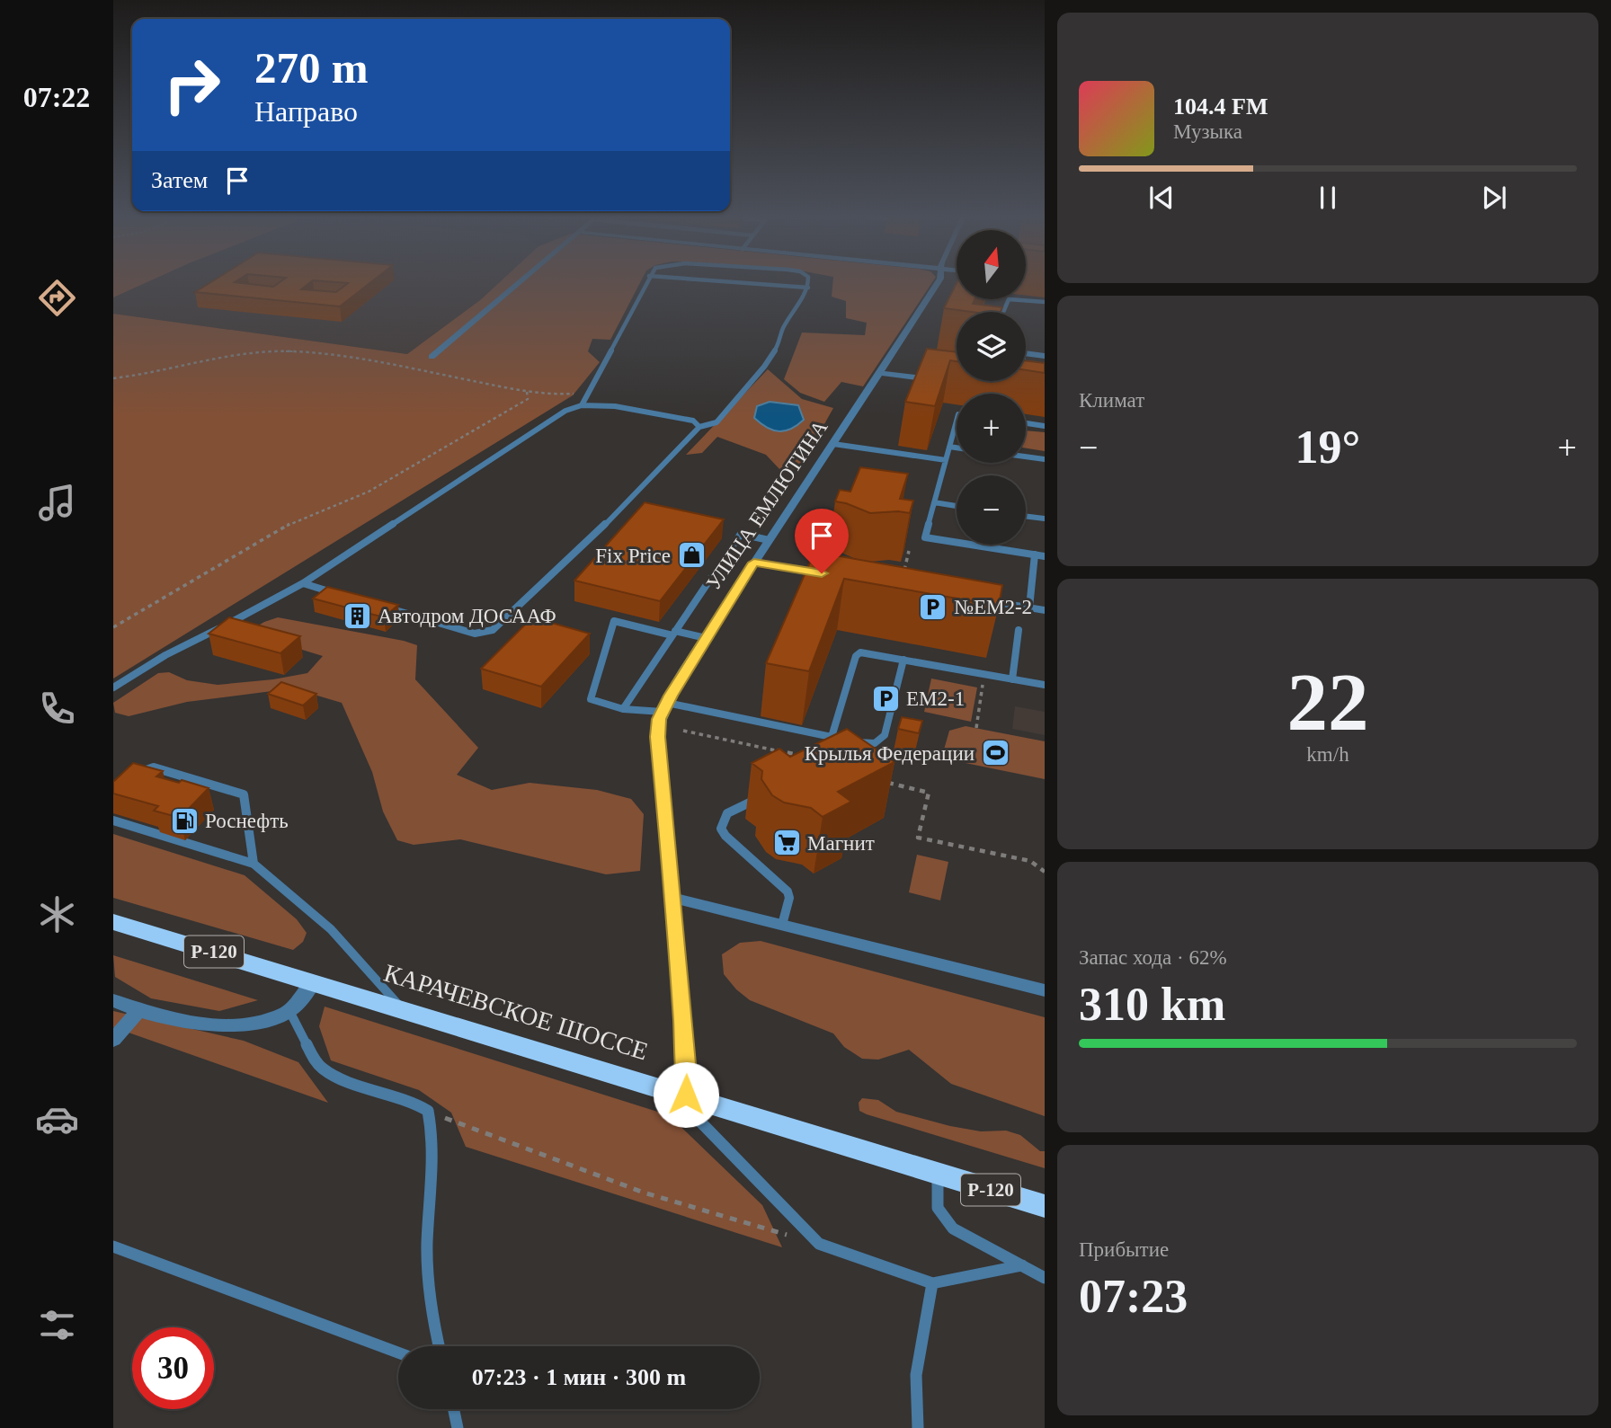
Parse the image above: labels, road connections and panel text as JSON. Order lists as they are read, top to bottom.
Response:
{
  "streets": {
    "highway": ["Р-120", "КАРАЧЕВСКОЕ ШОССЕ"],
    "street": ["УЛИЦА ЕМЛЮТИНА"]
  },
  "crossings": [
    ["УЛИЦА ЕМЛЮТИНА", "КАРАЧЕВСКОЕ ШОССЕ"]
  ],
  "places": {
    "shop": ["Fix Price"],
    "parking": ["№ЕМ2-2", "ЕМ2-1"],
    "building": ["Автодром ДОСААФ"],
    "sports": ["Крылья Федерации"],
    "fuel station": ["Роснефть"],
    "supermarket": ["Магнит"]
  },
  "north": "top",
  "page": {
    "tabs": "07:22",
    "turn": ["270 m", "Направо"],
    "song": ["104.4 FM", "Музыка"],
    "then": "Затем",
    "map_buttons": ["+", "−"],
    "tile": [
      "Климат",
      ["22", "km/h"],
      ["Запас хода · 62%", "310 km"],
      ["Прибытие", "07:23"]
    ],
    "heat": ["−", "19°", "+"],
    "limit": "30",
    "trip": "07:23 · 1 мин · 300 m"
  }
}
